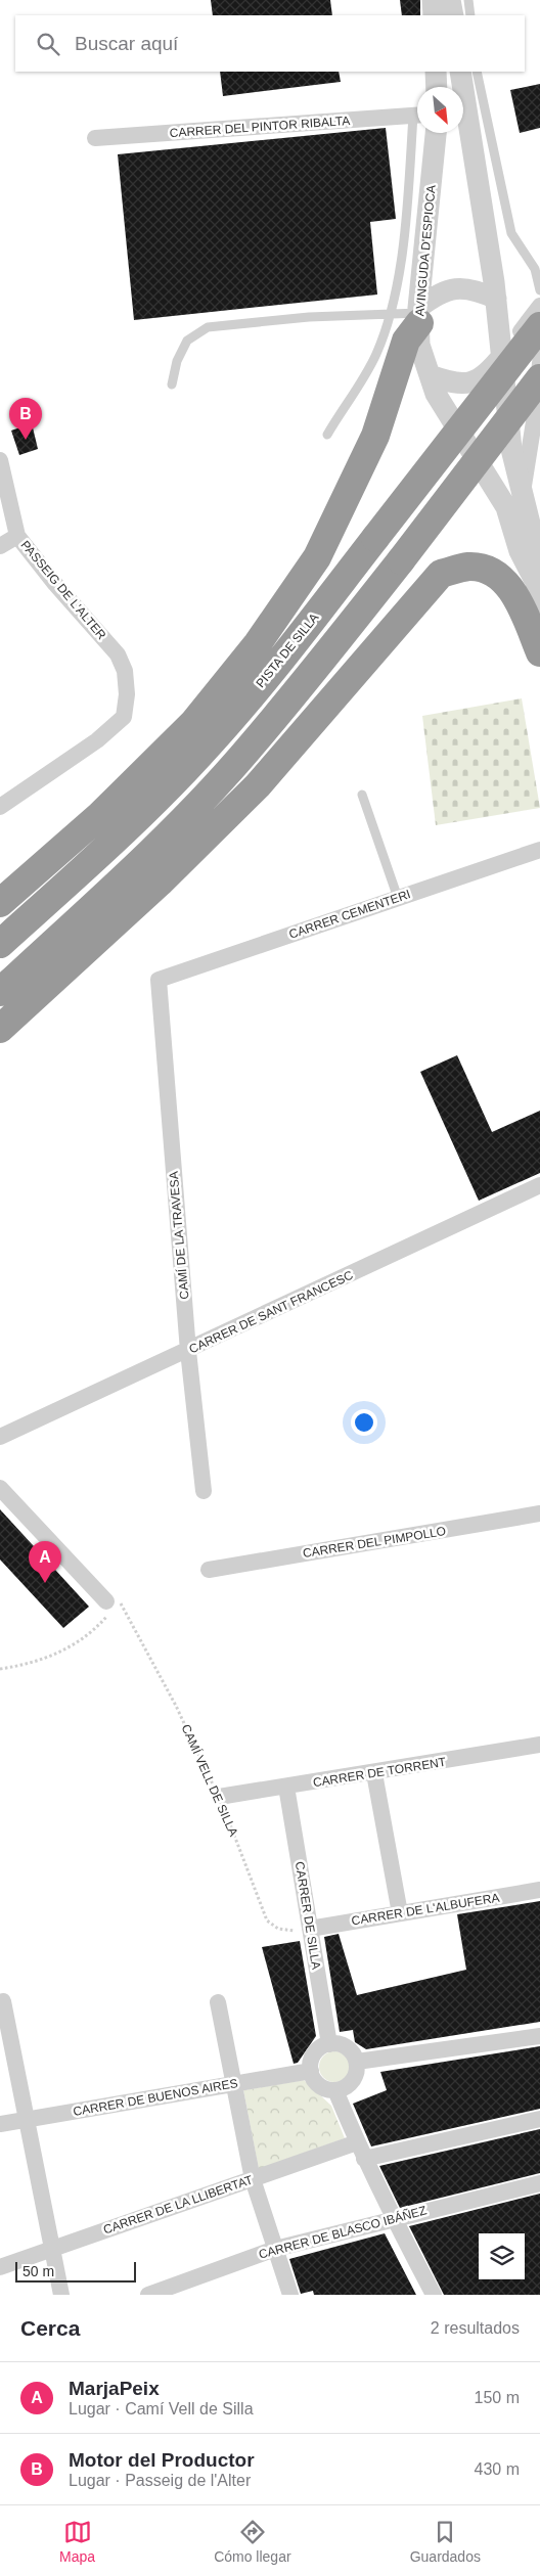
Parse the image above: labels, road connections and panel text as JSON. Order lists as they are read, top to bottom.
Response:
{
  "streets": {
    "highway": ["PISTA DE SILLA"],
    "street": [
      "CARRER DEL PINTOR RIBALTA",
      "AVINGUDA D'ESPIOCA",
      "PASSEIG DE L'ALTER",
      "CARRER CEMENTERI",
      "CAMÍ DE LA TRAVESA",
      "CARRER DE SANT FRANCESC",
      "CARRER DEL PIMPOLLO",
      "CARRER DE TORRENT",
      "CARRER DE L'ALBUFERA",
      "CARRER DE SILLA",
      "CARRER DE BUENOS AIRES",
      "CARRER DE LA LLIBERTAT",
      "CARRER DE BLASCO IBÁÑEZ"
    ],
    "path": ["CAMÍ VELL DE SILLA"]
  },
  "crossings": [
    ["CARRER CEMENTERI", "CAMÍ DE LA TRAVESA"],
    ["CAMÍ DE LA TRAVESA", "CARRER DE SANT FRANCESC"],
    ["CARRER DE TORRENT", "CAMÍ VELL DE SILLA"],
    ["CARRER DE TORRENT", "CARRER DE SILLA"],
    ["CAMÍ VELL DE SILLA", "CARRER DE L'ALBUFERA"],
    ["CAMÍ VELL DE SILLA", "CARRER DE SILLA"],
    ["CARRER DE L'ALBUFERA", "CARRER DE SILLA"],
    ["CARRER DE SILLA", "CARRER DE BUENOS AIRES"]
  ],
  "scale_bar": "50 m",
  "north": "bottom right",
  "page": {
    "search": "Buscar aquí",
    "pins": ["B", "A"],
    "scale": "50 m",
    "heading": ["Cerca", "2 resultados"],
    "list": [
      {
        "mark": "A",
        "name": "MarjaPeix",
        "note": "Lugar · Camí Vell de Silla",
        "value": "150 m"
      },
      {
        "mark": "B",
        "name": "Motor del Productor",
        "note": "Lugar · Passeig de l'Alter",
        "value": "430 m"
      }
    ],
    "nav": ["Mapa", "Cómo llegar", "Guardados"]
  }
}
